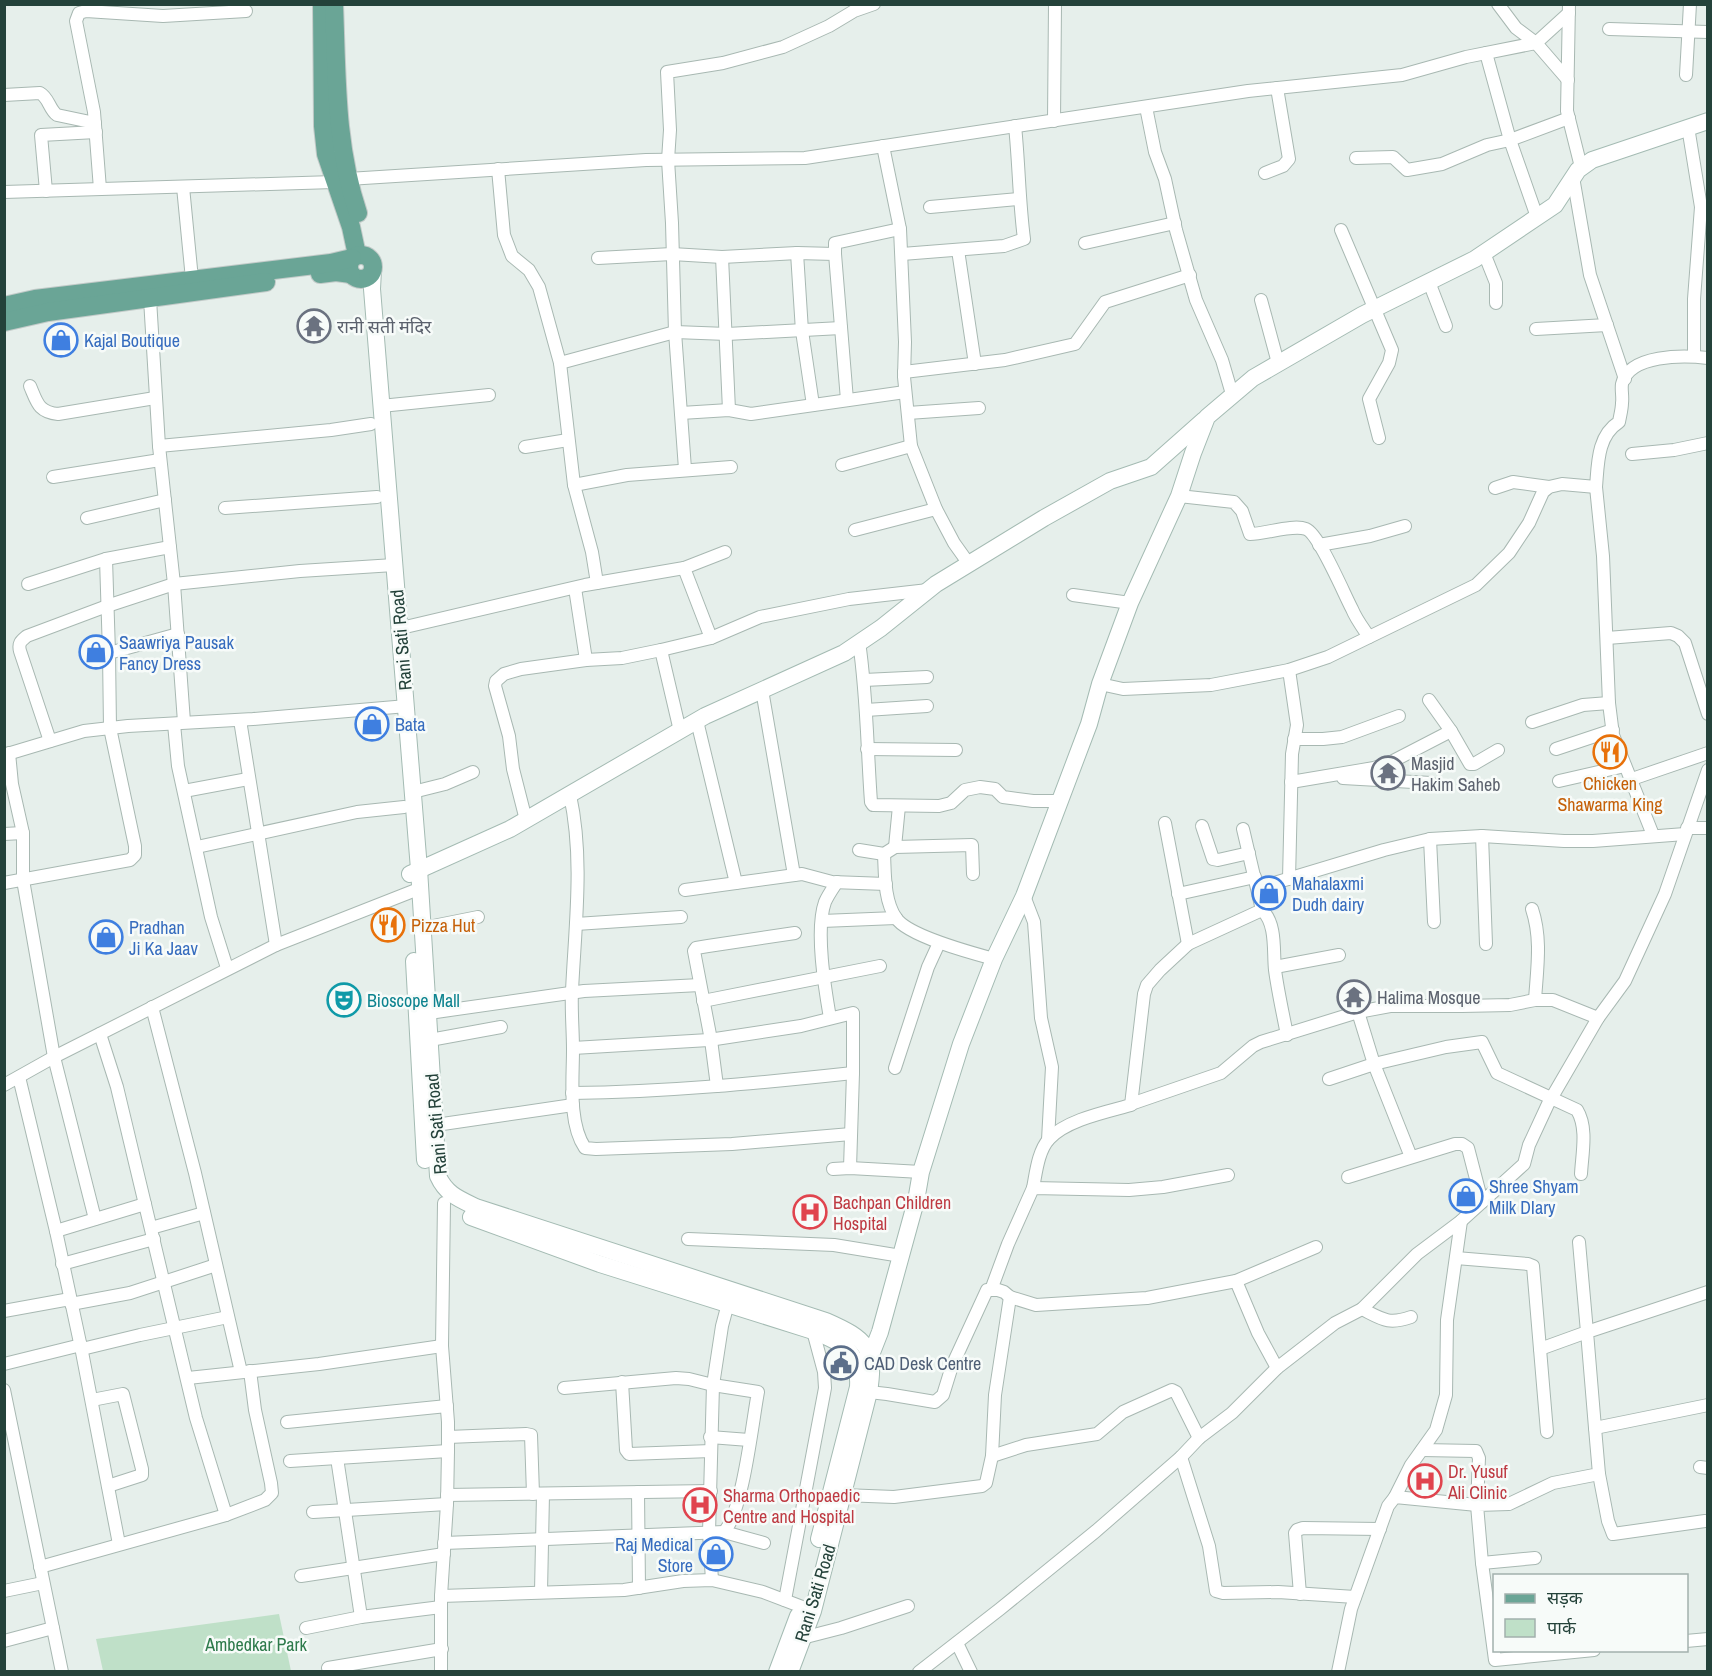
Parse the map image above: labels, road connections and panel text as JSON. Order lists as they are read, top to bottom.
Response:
{
  "streets": {
    "street": ["Rani Sati Road"]
  },
  "parks": ["Ambedkar Park"],
  "places": {
    "temple": ["रानी सती मंदिर", "Masjid Hakim Saheb", "Halima Mosque"],
    "shop": [
      "Kajal Boutique",
      "Saawriya Pausak Fancy Dress",
      "Bata",
      "Mahalaxmi Dudh dairy",
      "Pradhan Ji Ka Jaav",
      "Shree Shyam Milk DIary",
      "Raj Medical Store"
    ],
    "restaurant": ["Chicken Shawarma King", "Pizza Hut"],
    "theatre": ["Bioscope Mall"],
    "hospital": ["Bachpan Children Hospital", "Dr. Yusuf Ali Clinic", "Sharma Orthopaedic Centre and Hospital"],
    "public building": ["CAD Desk Centre"]
  },
  "legend": ["सड़क", "पार्क"]
}
